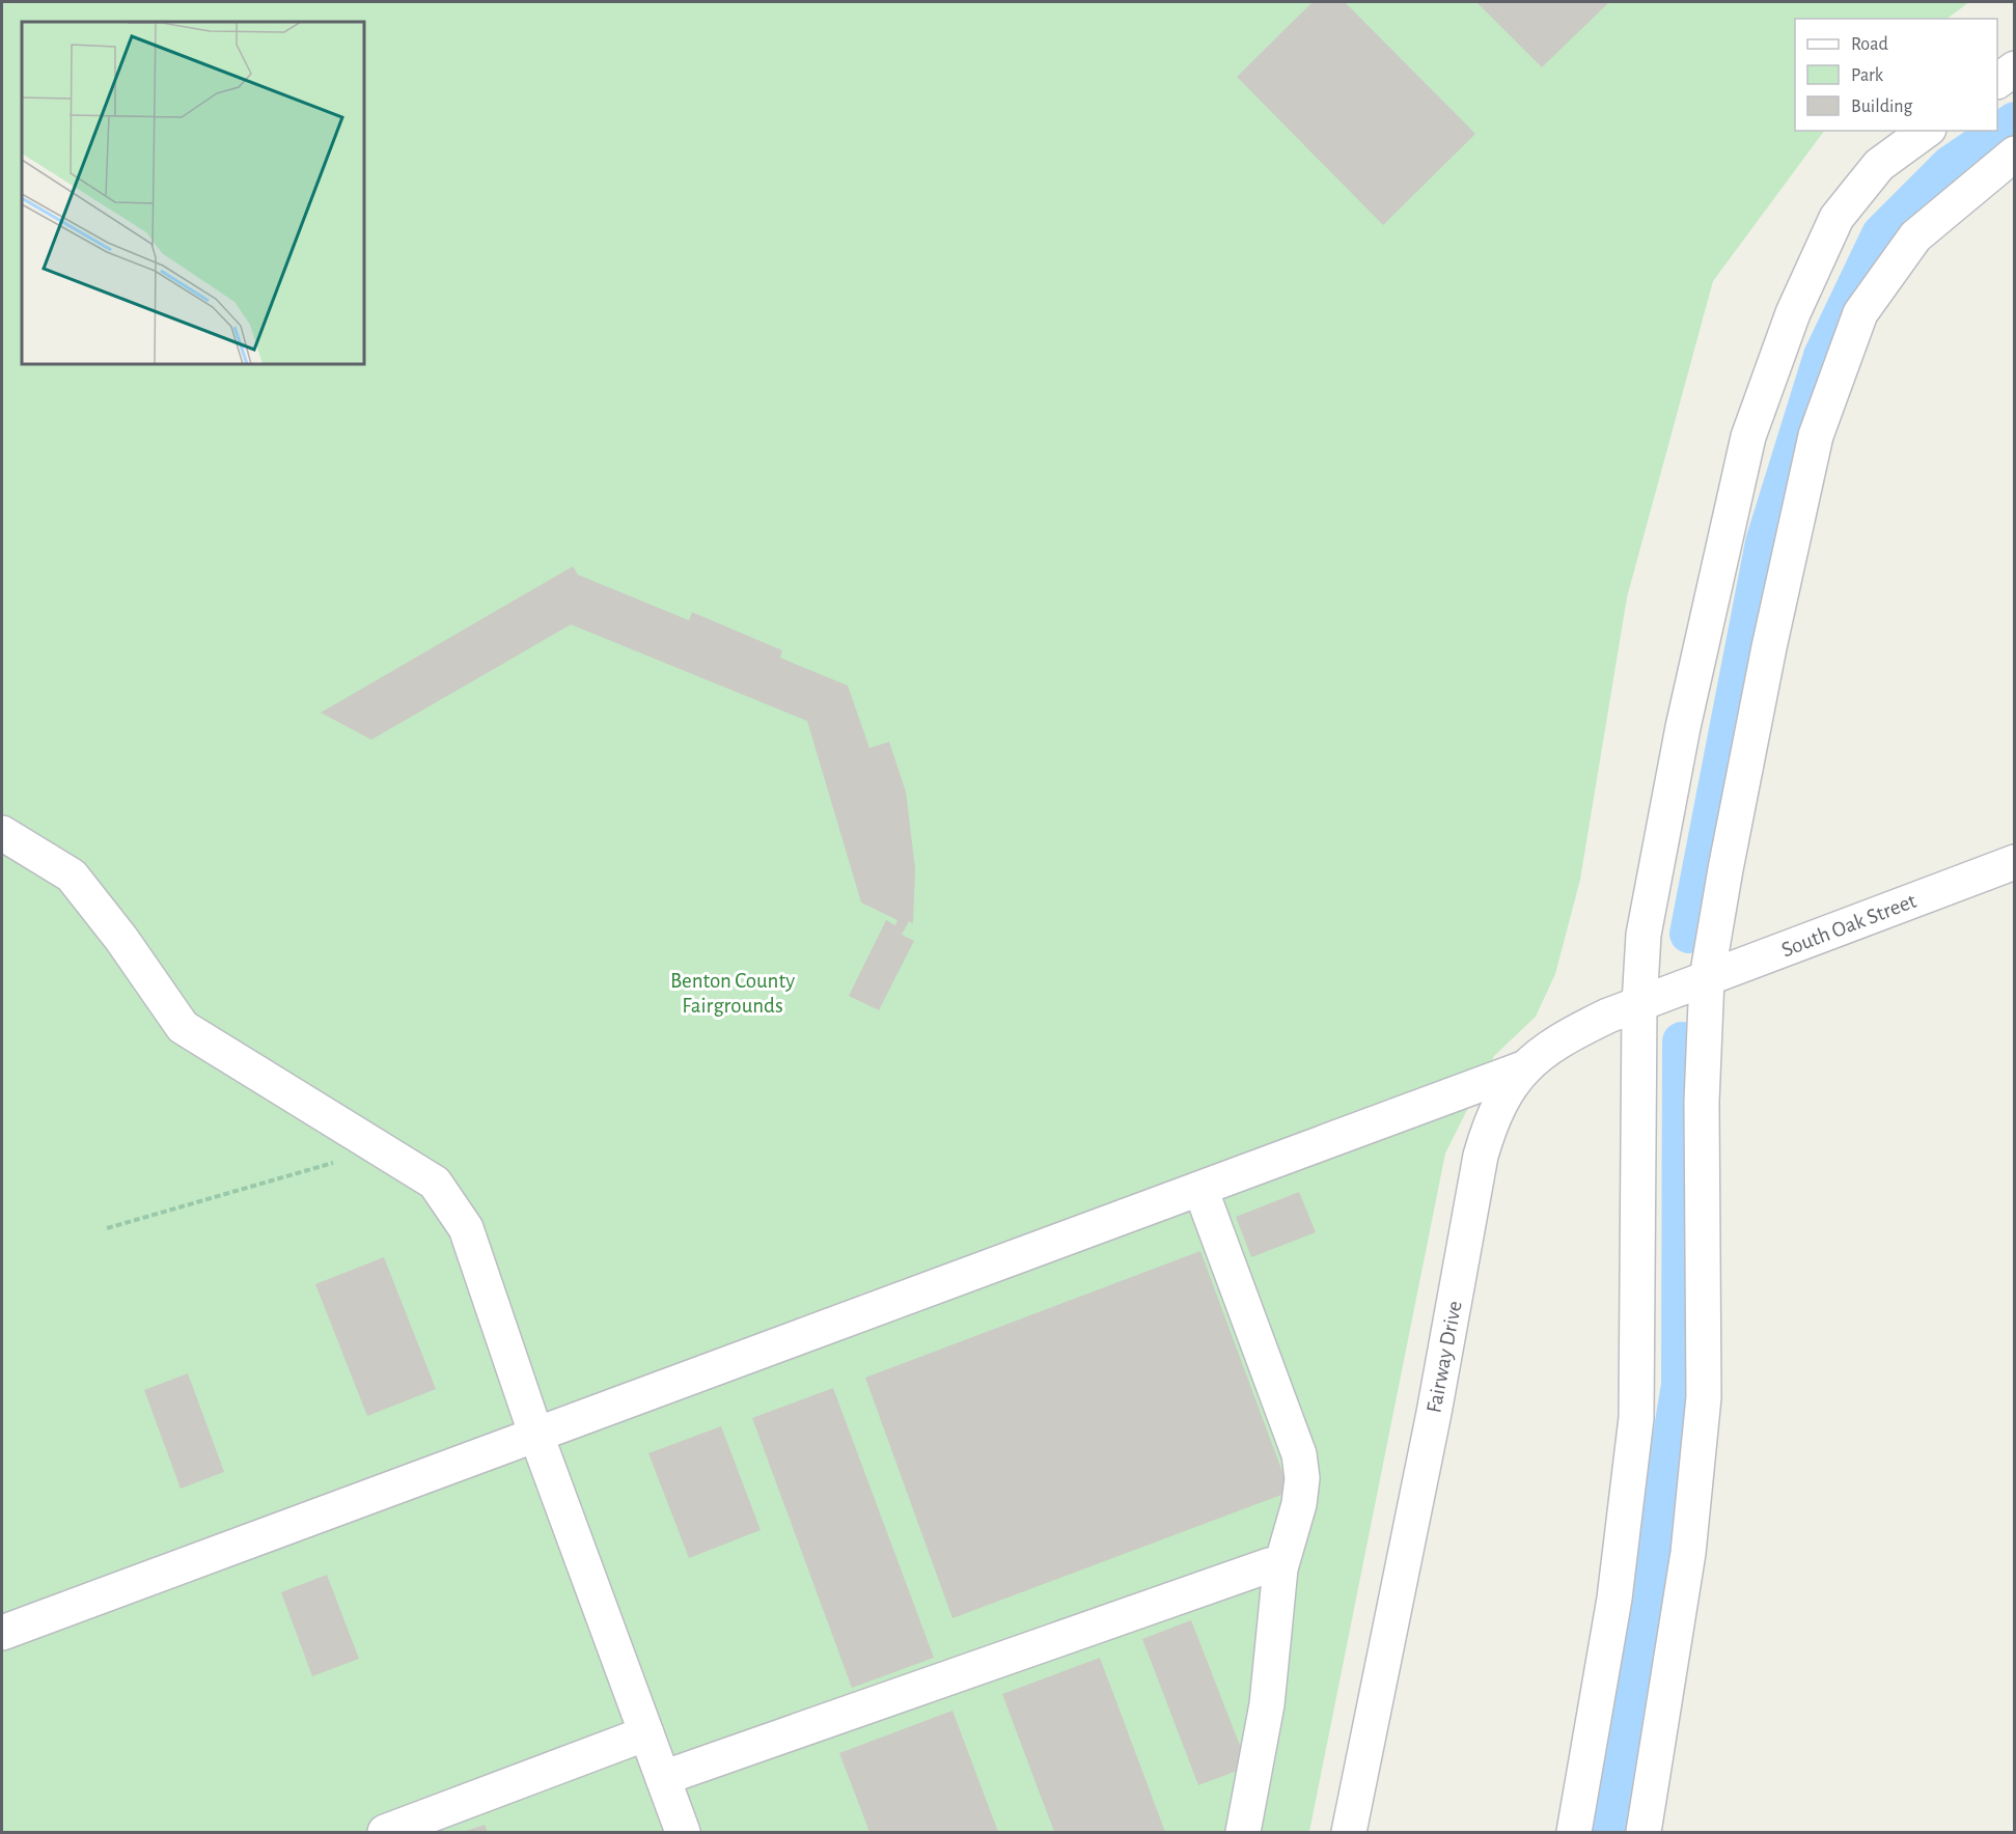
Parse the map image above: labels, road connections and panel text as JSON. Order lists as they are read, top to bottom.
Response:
{
  "streets": {
    "street": ["South Oak Street", "Fairway Drive"]
  },
  "crossings": [
    ["South Oak Street", "Fairway Drive"]
  ],
  "parks": ["Benton County Fairgrounds"],
  "legend": ["Road", "Park", "Building"]
}
